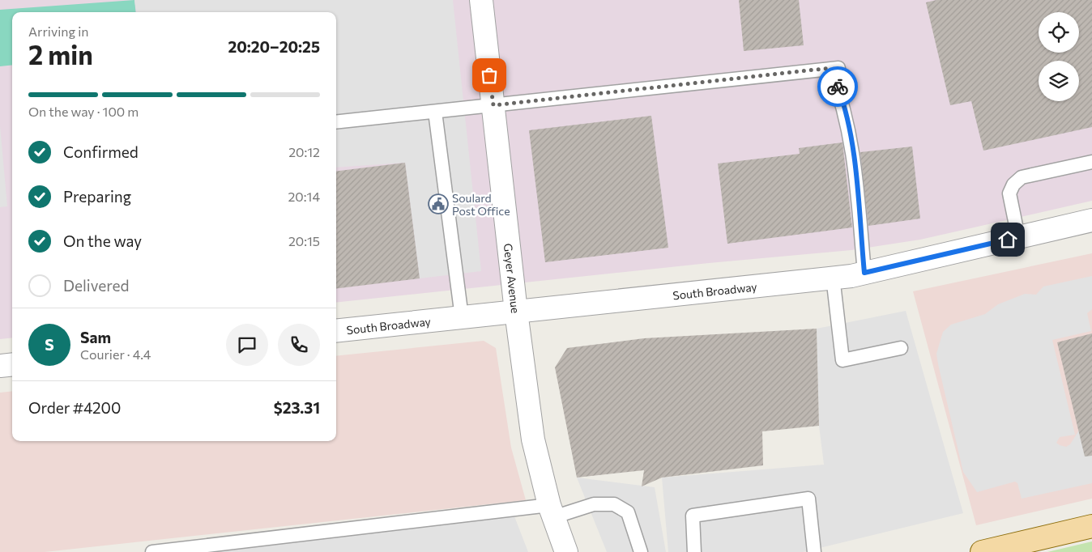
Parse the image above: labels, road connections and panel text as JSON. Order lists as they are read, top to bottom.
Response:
{
  "streets": {
    "street": ["Geyer Avenue", "South Broadway"]
  },
  "crossings": [
    ["Geyer Avenue", "South Broadway"]
  ],
  "places": {
    "public building": ["Soulard Post Office"]
  },
  "page": {
    "heading": ["2 min", "Arriving in", "20:20–20:25"],
    "panel": [
      "Sam",
      "Courier · 4.4",
      "Order #4200",
      "$23.31"
    ],
    "bar": "On the way · 100 m",
    "list": [
      ["Confirmed", "20:12"],
      ["Preparing", "20:14"],
      ["On the way", "20:15"],
      "Delivered"
    ],
    "round": "S"
  }
}
